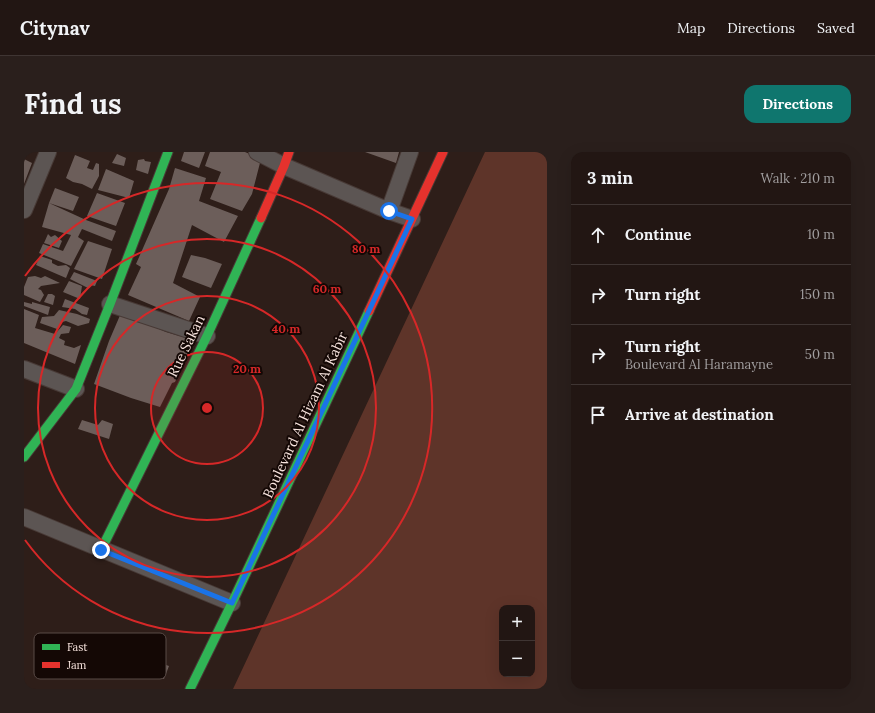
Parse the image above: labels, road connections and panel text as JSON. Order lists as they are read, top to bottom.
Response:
{
  "streets": {
    "street": ["Rue Sakan", "Boulevard Al Hizam Al Kabir"]
  },
  "legend": ["Fast", "Jam"],
  "page": {
    "header": "Citynav",
    "nav": ["Map", "Directions", "Saved"],
    "buttons": "Directions",
    "title": "Find us",
    "heading": ["3 min", "Walk · 210 m"],
    "list": [
      ["Continue", "10 m"],
      ["Turn right", "150 m"],
      ["Turn right", "Boulevard Al Haramayne", "50 m"],
      "Arrive at destination"
    ],
    "map_buttons": ["+", "−"]
  },
  "rings": [
    "80 m",
    "60 m",
    "40 m",
    "20 m"
  ]
}
